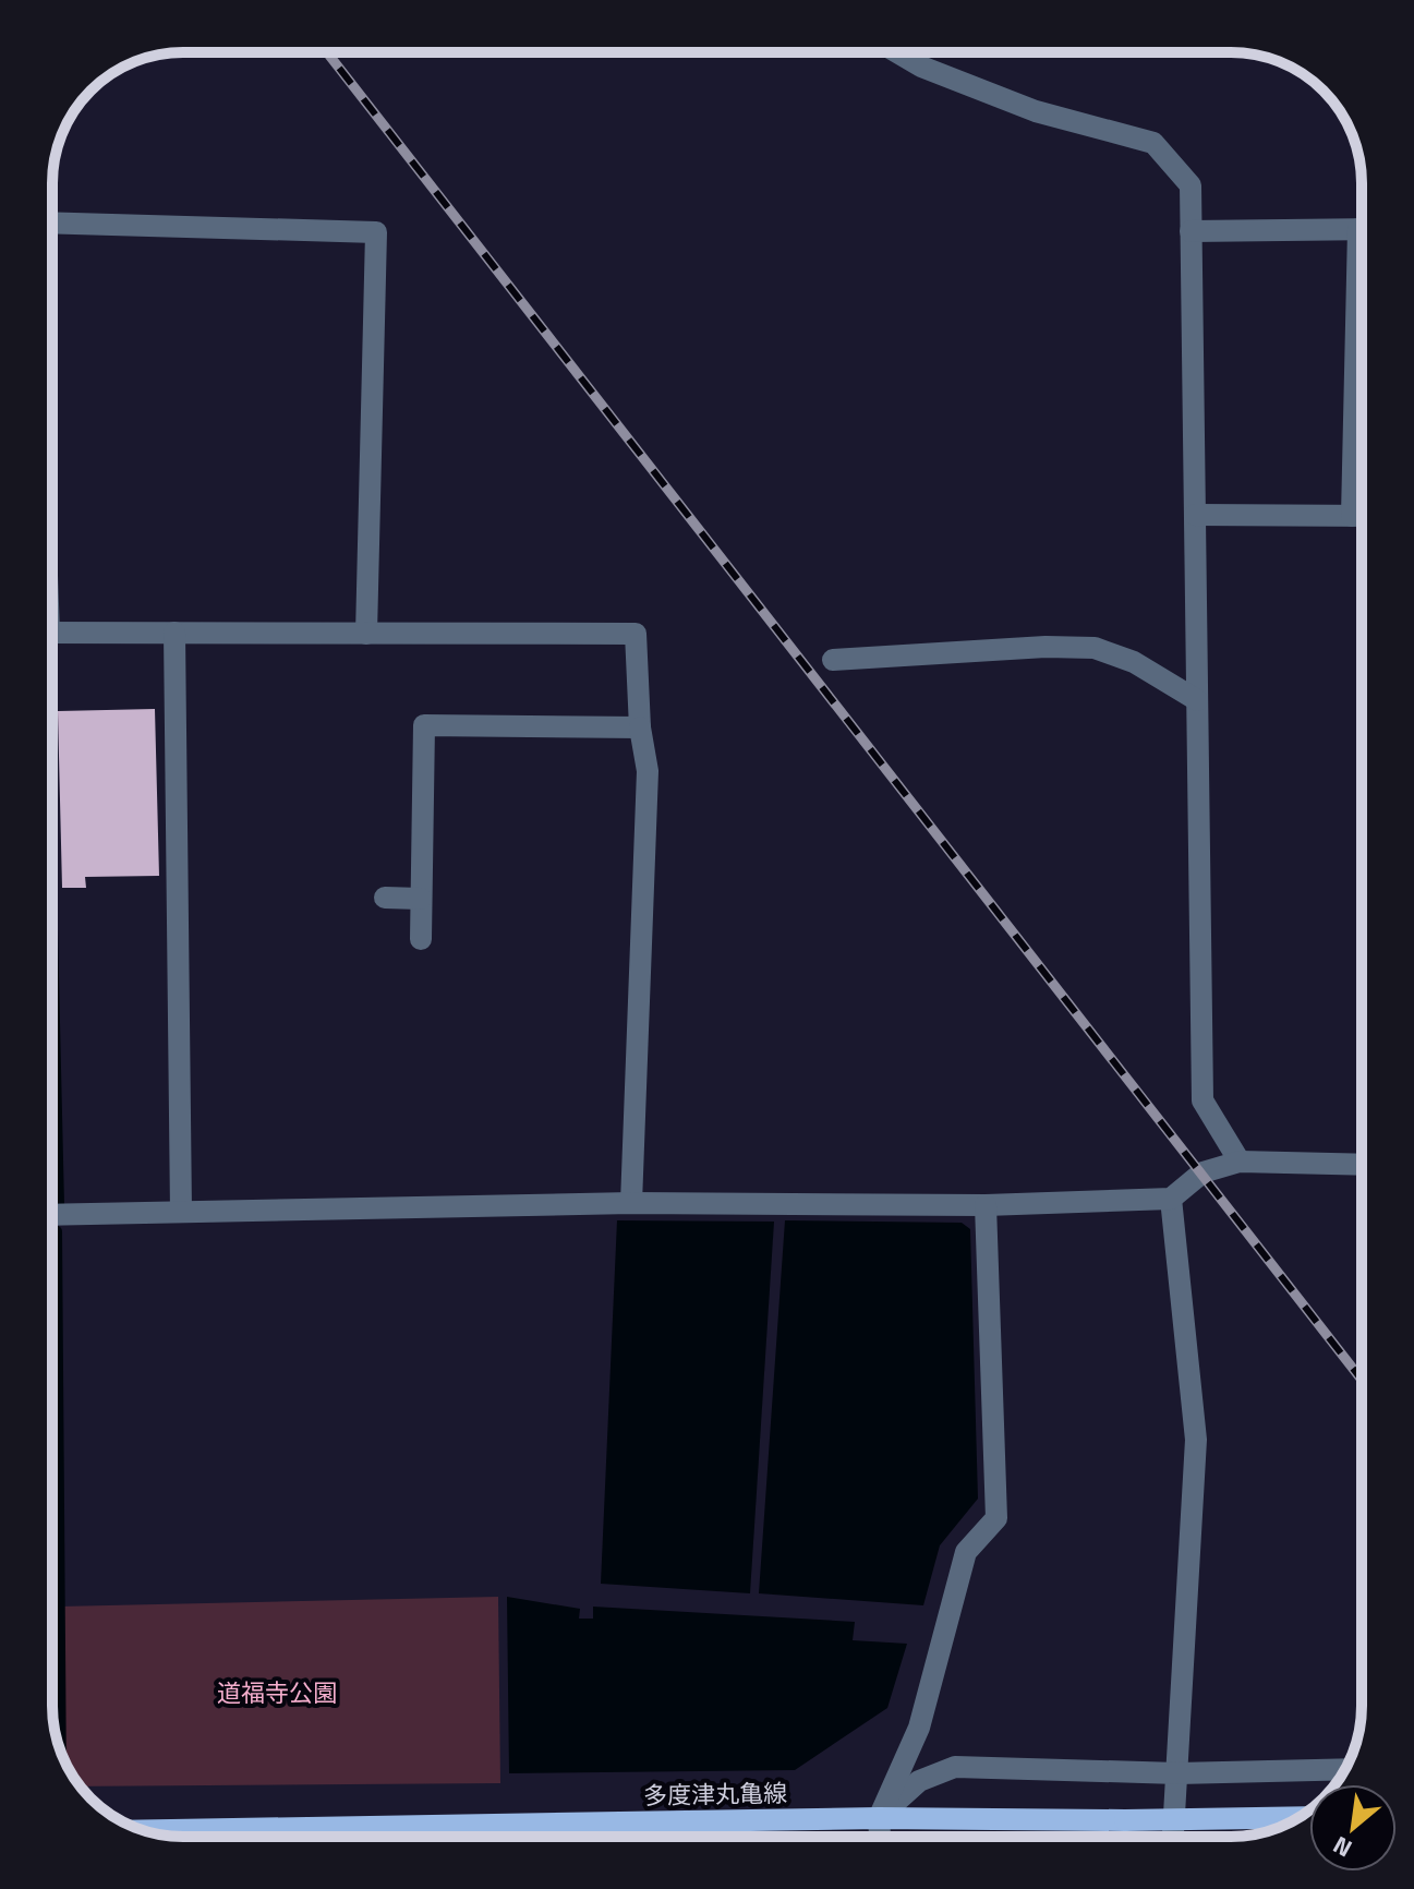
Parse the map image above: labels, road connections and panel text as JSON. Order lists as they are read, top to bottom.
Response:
{
  "streets": {
    "main road": ["多度津丸亀線"]
  },
  "parks": ["道福寺公園"],
  "north": "bottom left"
}
